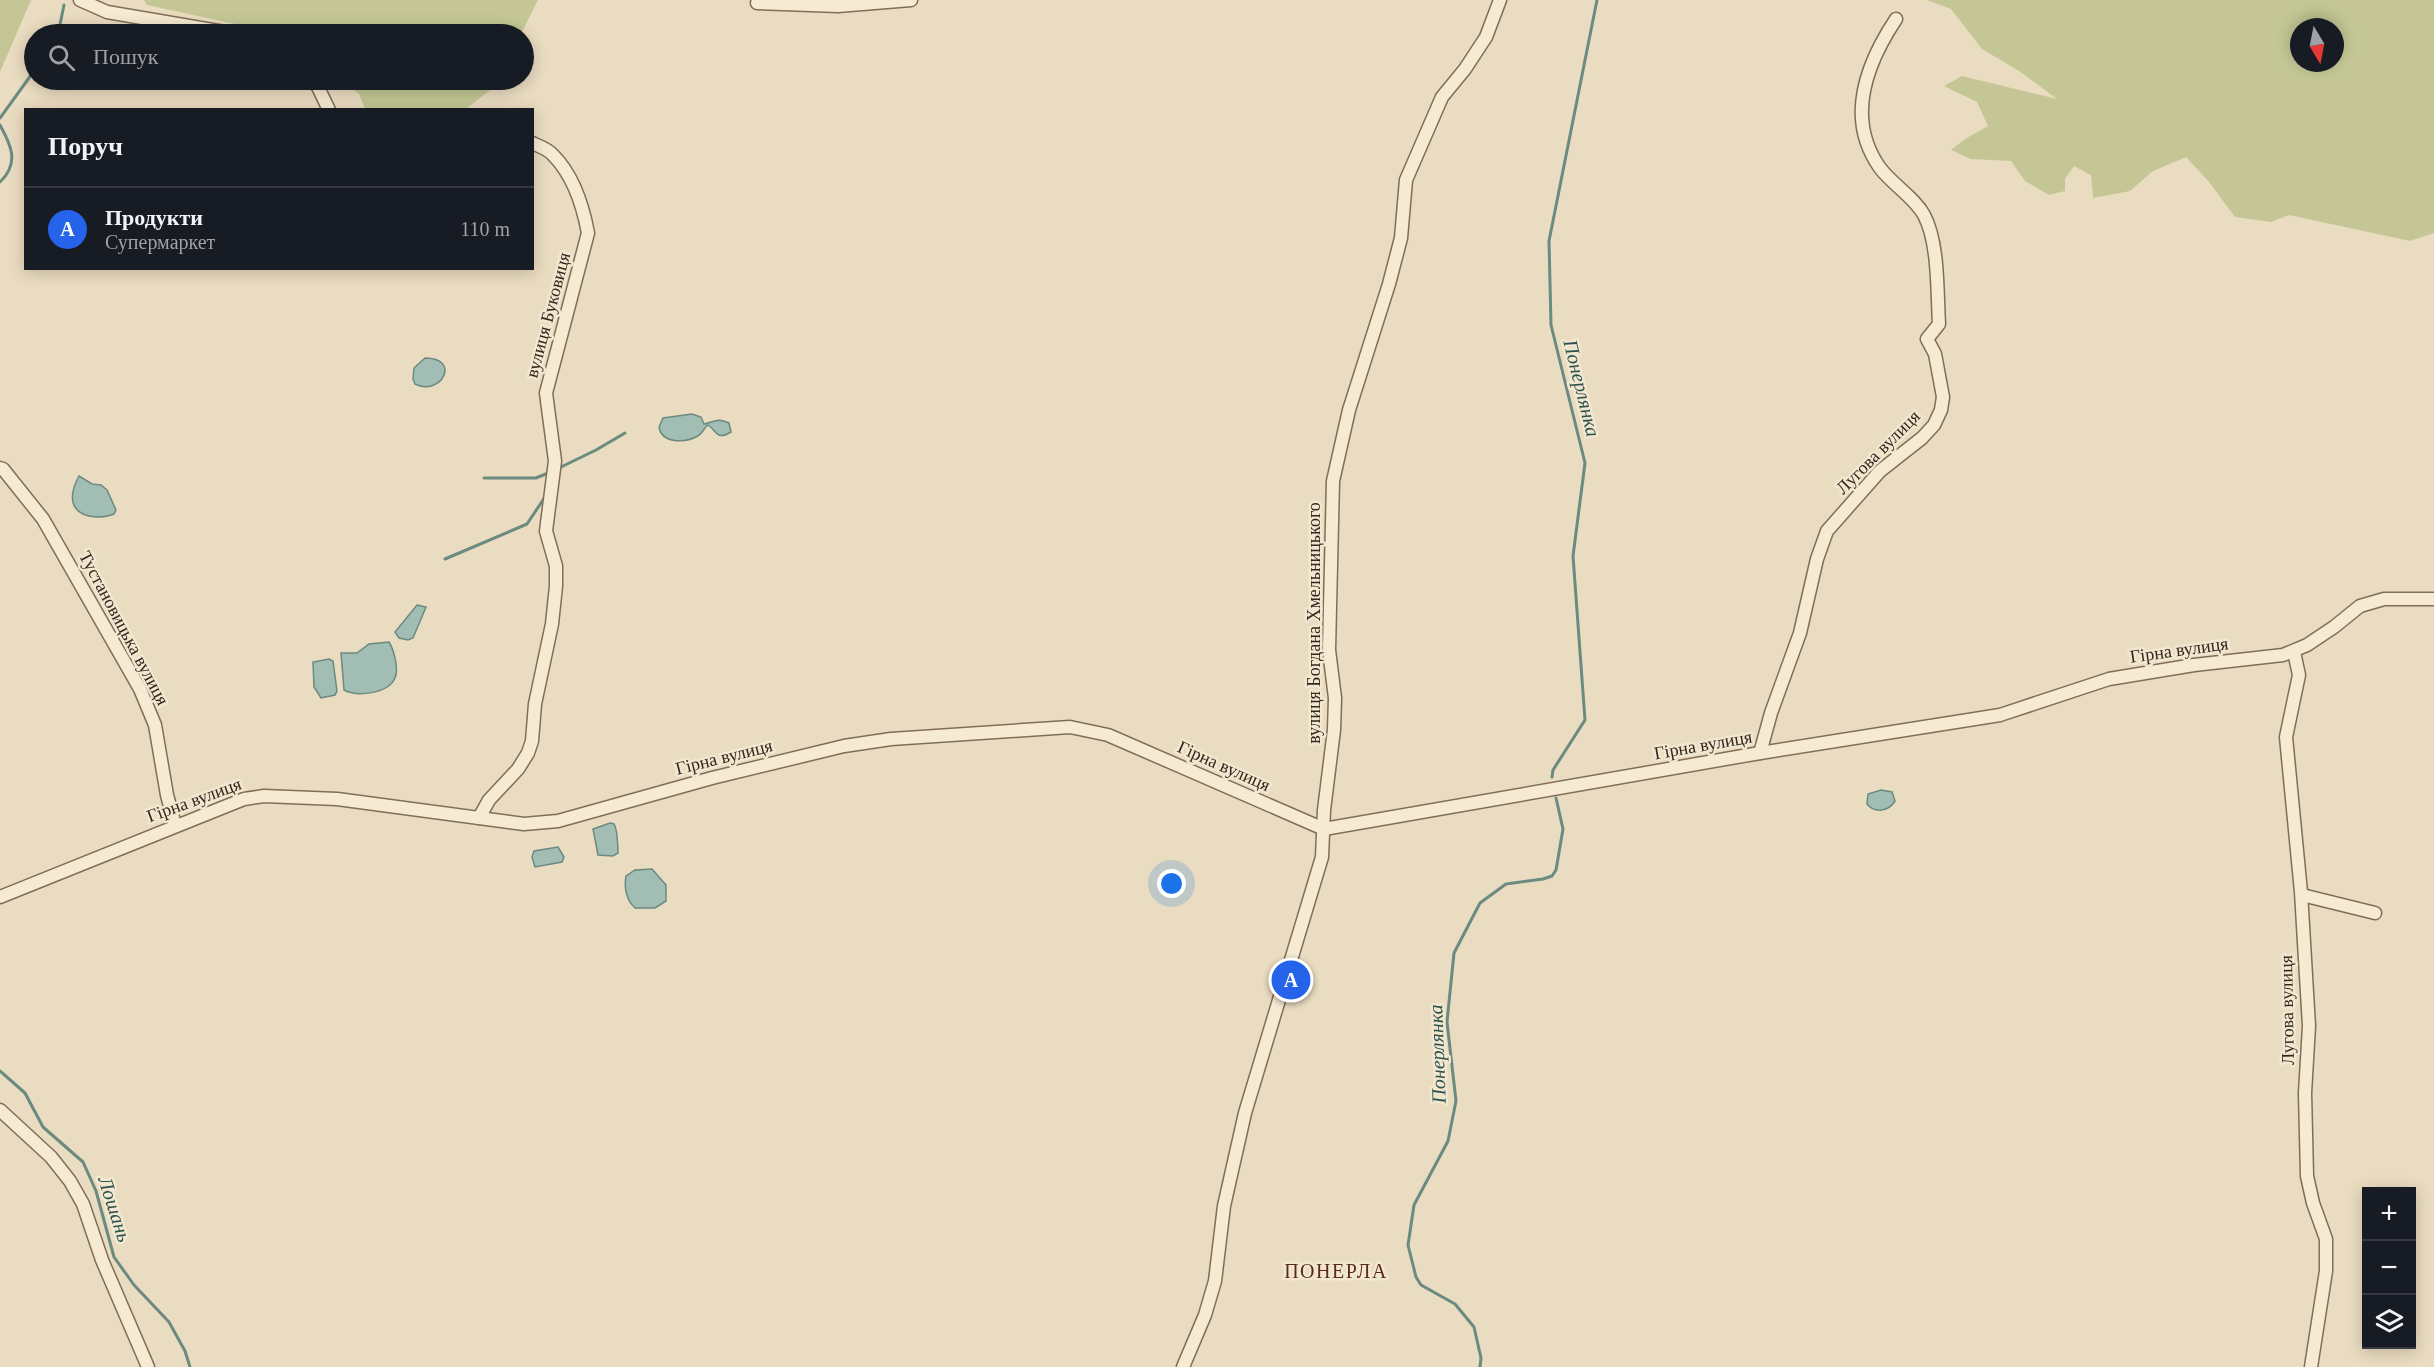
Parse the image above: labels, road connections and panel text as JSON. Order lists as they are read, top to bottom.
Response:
{
  "streets": {
    "street": [
      "вулиця Буковиця",
      "Лугова вулиця",
      "вулиця Богдана Хмельницького",
      "Тустановицька вулиця",
      "Гірна вулиця"
    ]
  },
  "crossings": [
    ["вулиця Буковиця", "Гірна вулиця"],
    ["Лугова вулиця", "Гірна вулиця"],
    ["вулиця Богдана Хмельницького", "Гірна вулиця"],
    ["Тустановицька вулиця", "Гірна вулиця"]
  ],
  "districts": ["ПОНЕРЛА"],
  "water": ["Понерлянка", "Лошань"],
  "north": "bottom",
  "page": {
    "search": "Пошук",
    "heading": "Поруч",
    "list": [
      {
        "mark": "A",
        "name": "Продукти",
        "note": "Супермаркет",
        "value": "110 m"
      }
    ],
    "pins": "A",
    "map_buttons": ["+", "−"]
  }
}
